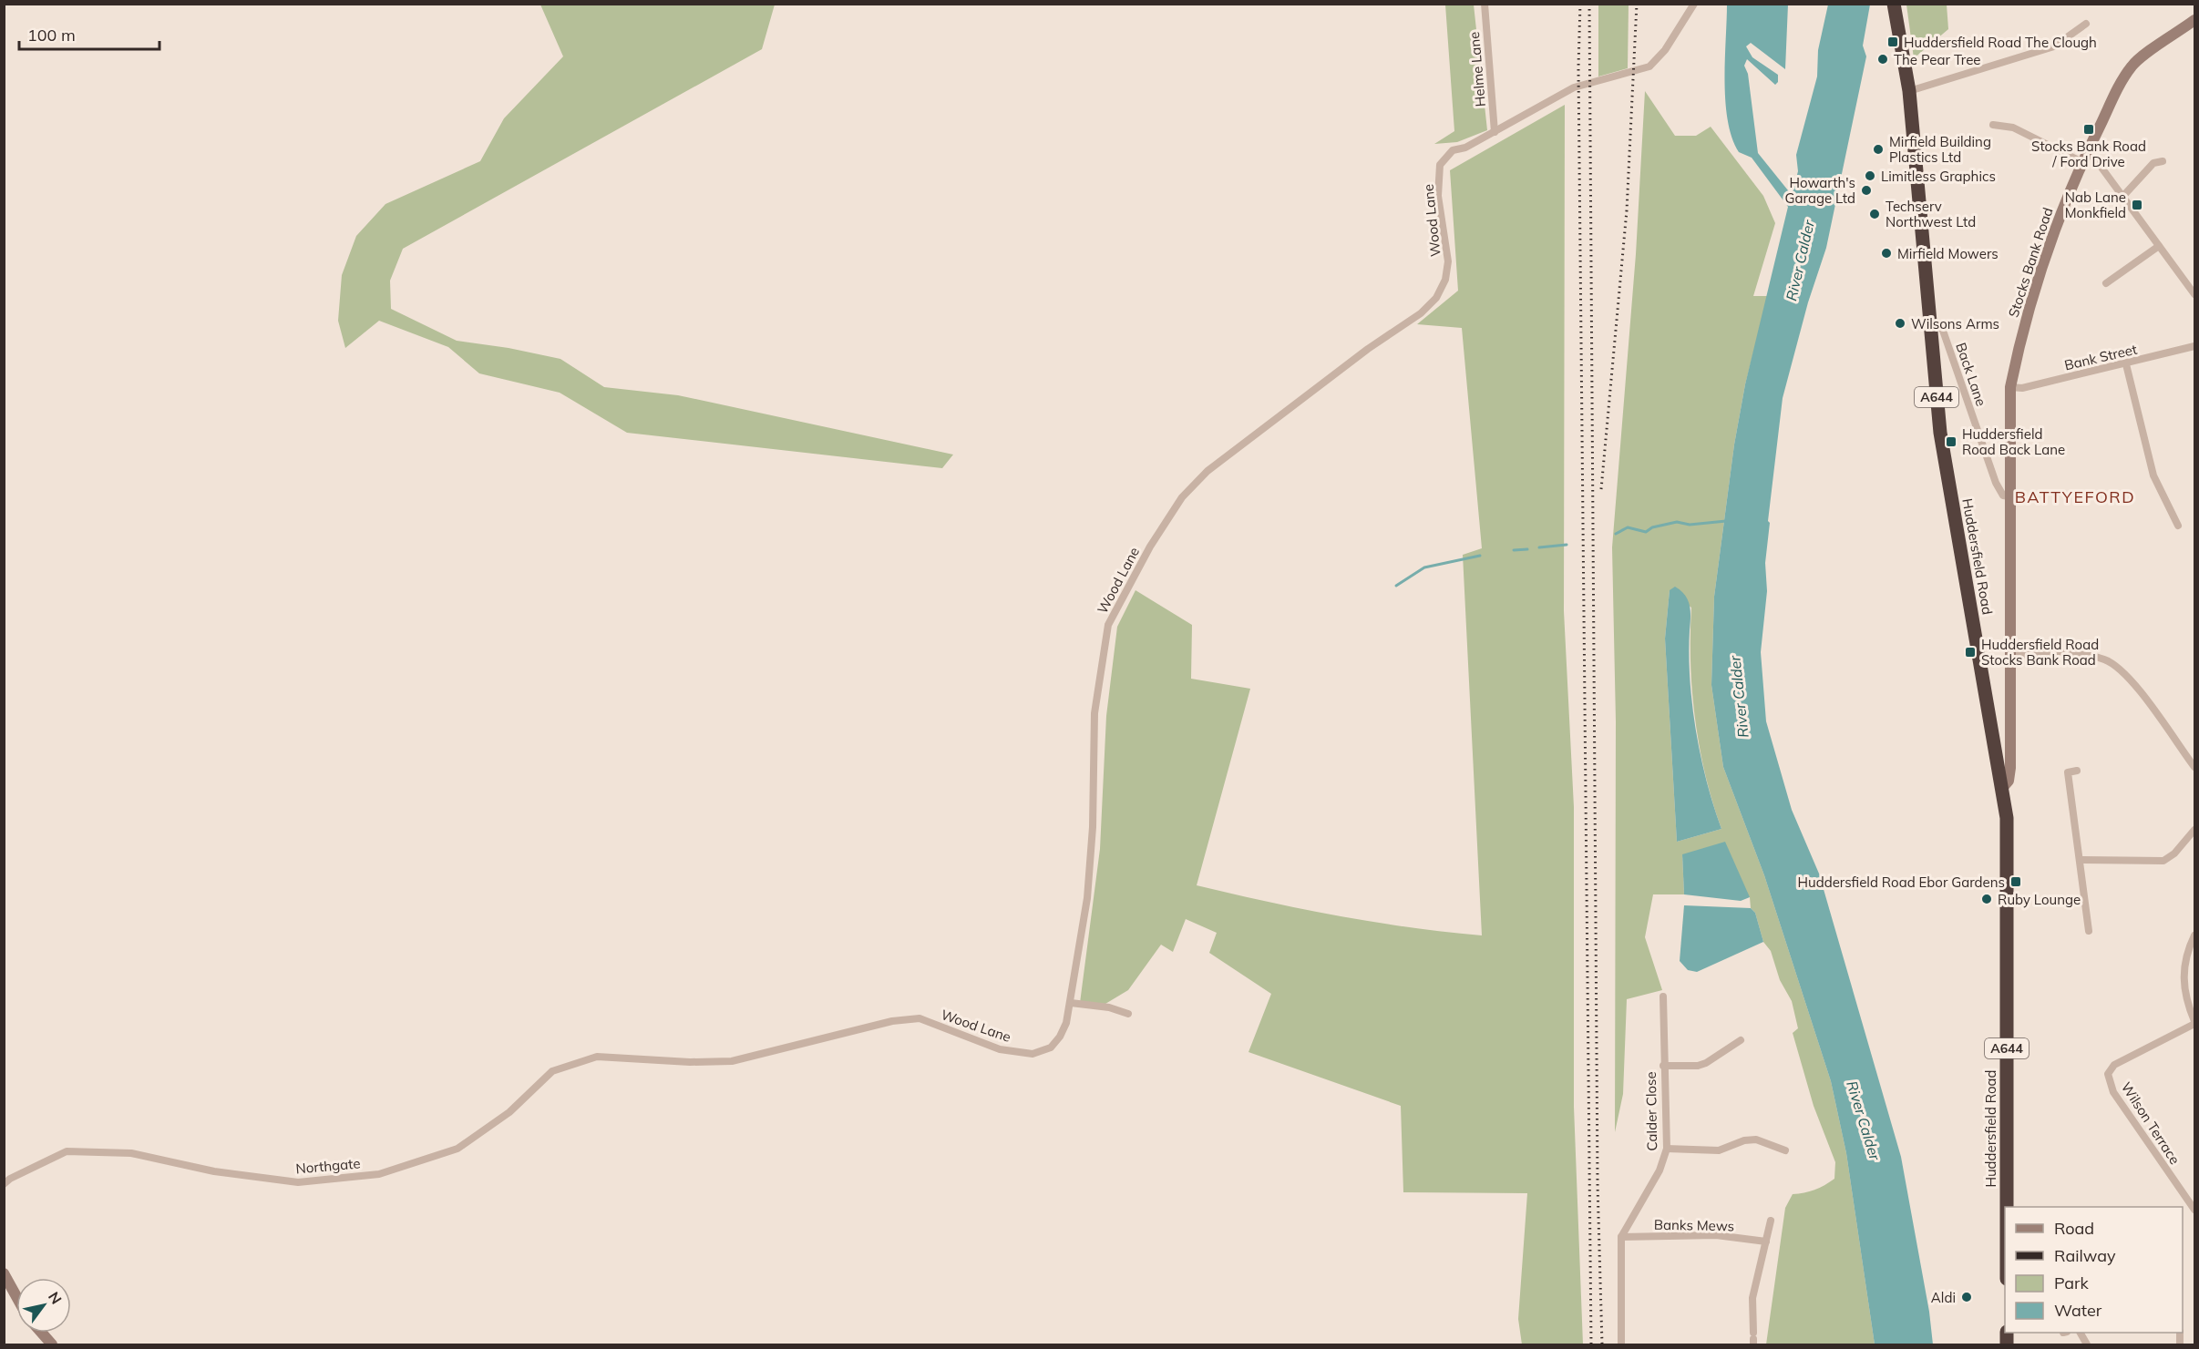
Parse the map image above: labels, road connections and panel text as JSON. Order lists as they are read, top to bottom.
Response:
{
  "streets": {
    "highway": ["A644", "Huddersfield Road"],
    "street": [
      "Helme Lane",
      "Wood Lane",
      "Stocks Bank Road",
      "Bank Street",
      "Back Lane",
      "Calder Close",
      "Wilson Terrace",
      "Northgate",
      "Banks Mews"
    ]
  },
  "crossings": [
    ["Helme Lane", "Wood Lane"],
    ["Wood Lane", "Northgate"],
    ["Stocks Bank Road", "Bank Street"],
    ["Stocks Bank Road", "Back Lane"],
    ["Stocks Bank Road", "Huddersfield Road"],
    ["Back Lane", "Huddersfield Road"],
    ["Calder Close", "Banks Mews"]
  ],
  "districts": ["BATTYEFORD"],
  "water": ["River Calder"],
  "places": {
    "transit": [
      "Huddersfield Road The Clough",
      "Stocks Bank Road / Ford Drive",
      "Nab Lane Monkfield",
      "Huddersfield Road Back Lane",
      "Huddersfield Road Stocks Bank Road",
      "Huddersfield Road Ebor Gardens"
    ],
    "other": [
      "The Pear Tree",
      "Mirfield Building Plastics Ltd",
      "Limitless Graphics",
      "Howarth's Garage Ltd",
      "Techserv Northwest Ltd",
      "Mirfield Mowers",
      "Wilsons Arms",
      "Ruby Lounge",
      "Aldi"
    ]
  },
  "legend": [
    "Road",
    "Railway",
    "Park",
    "Water"
  ],
  "scale_bar": "100 m",
  "north": "top right"
}
